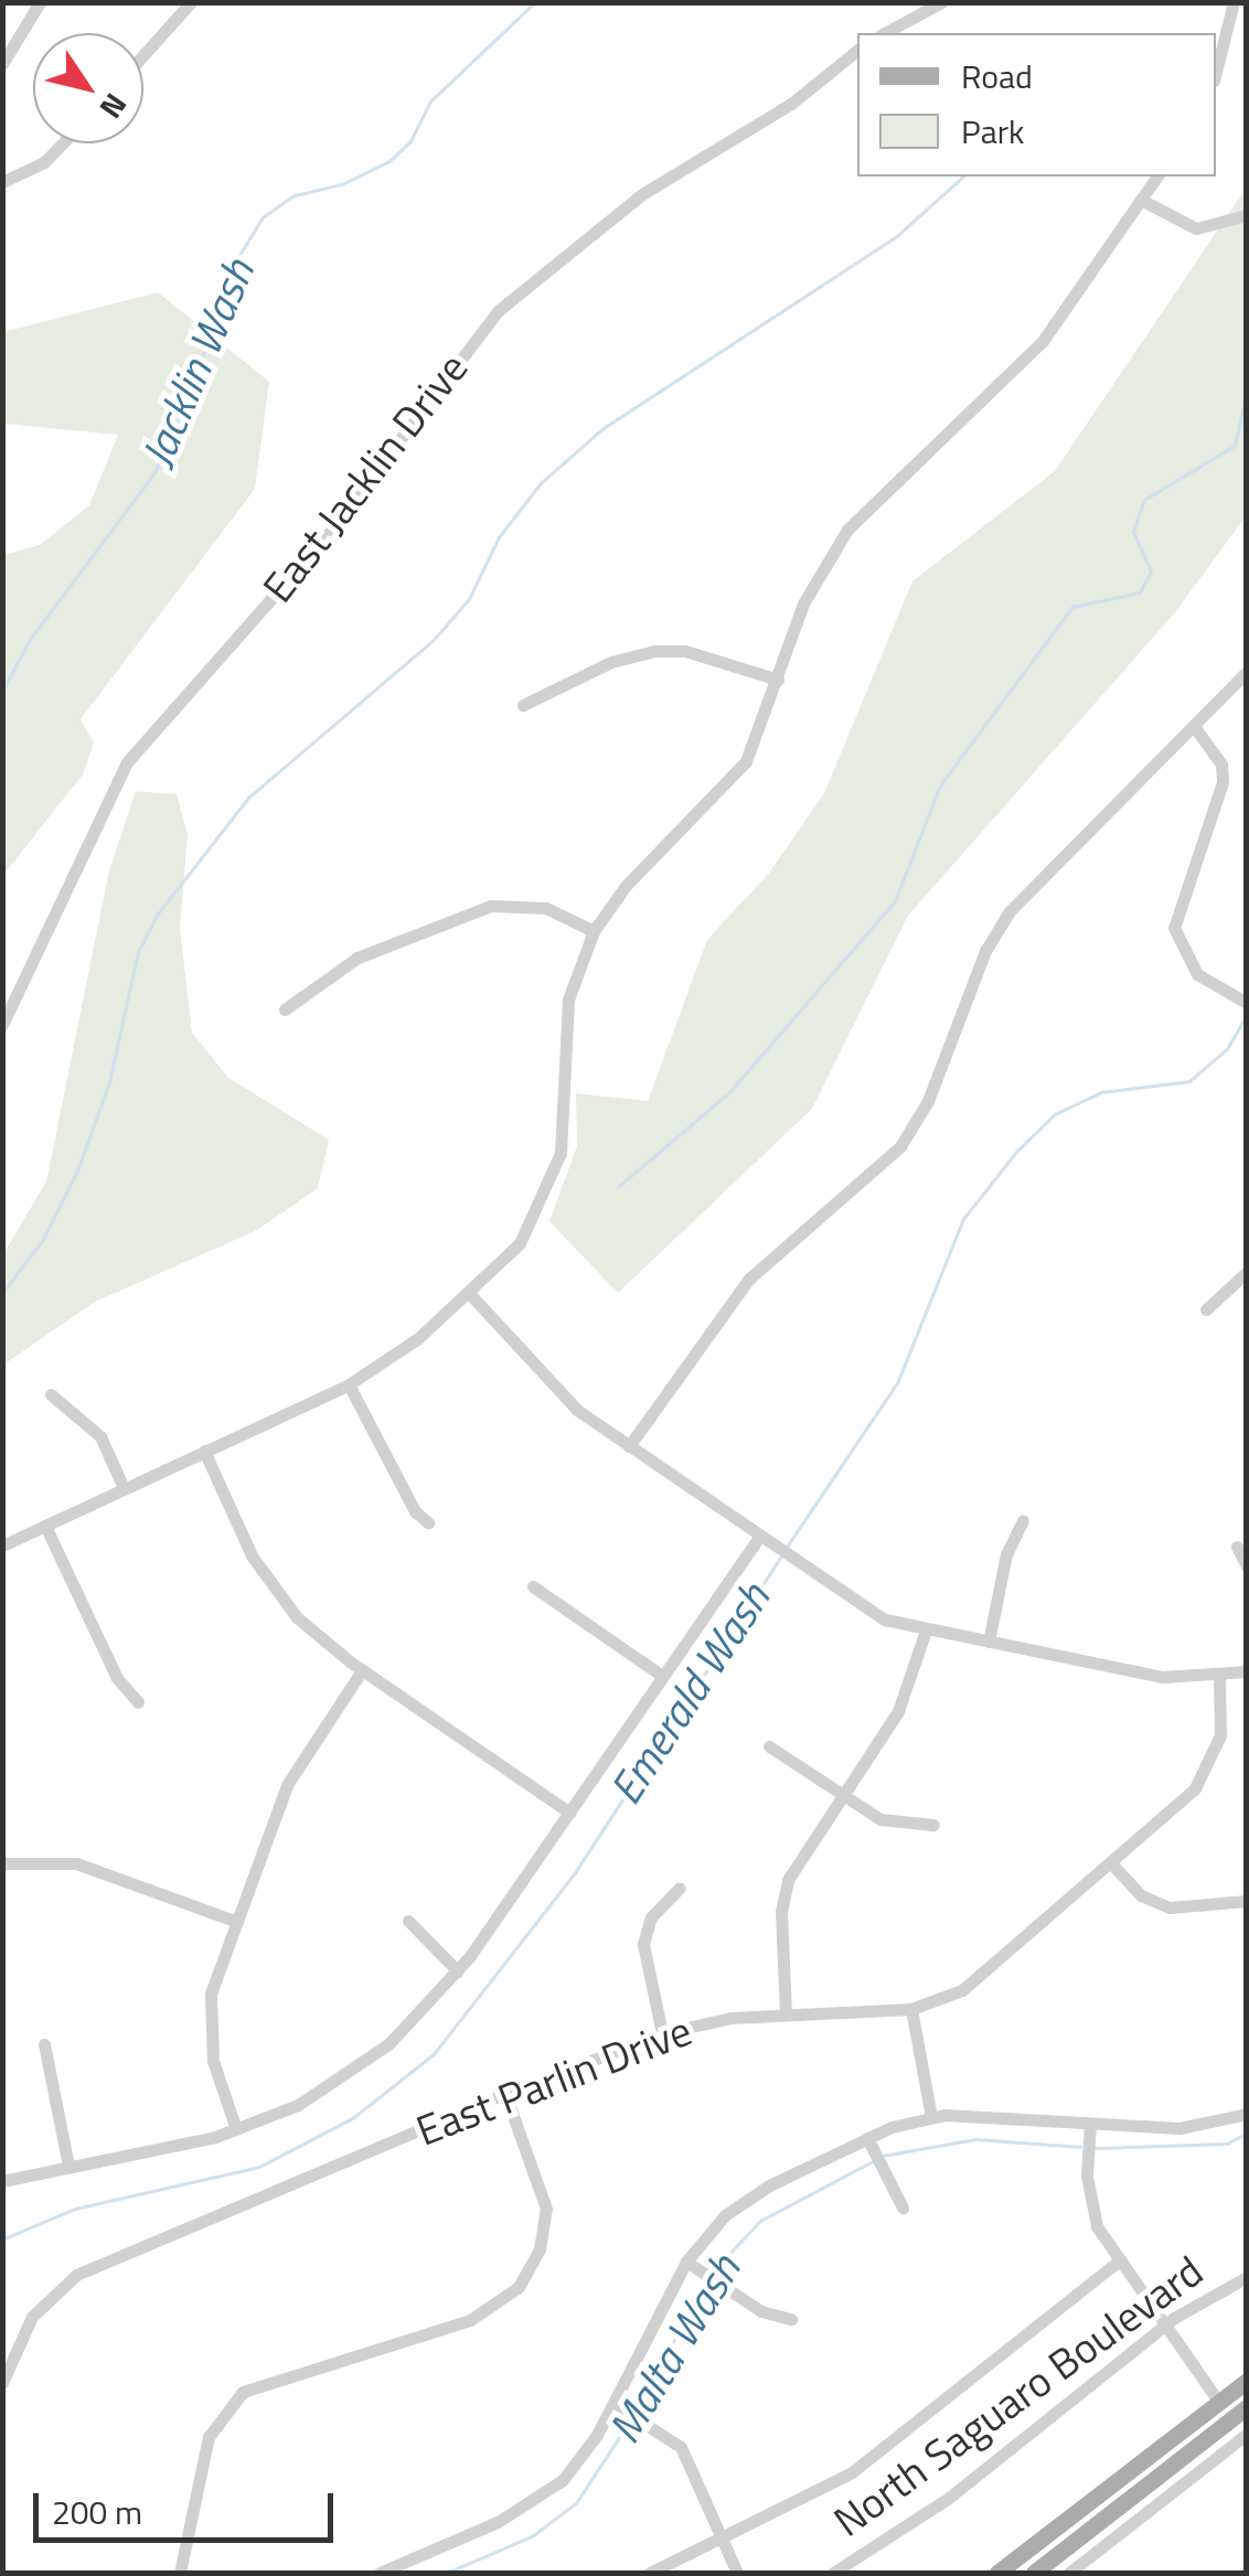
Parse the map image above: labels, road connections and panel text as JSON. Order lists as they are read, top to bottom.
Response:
{
  "streets": {
    "street": ["East Jacklin Drive", "East Parlin Drive", "North Saguaro Boulevard"]
  },
  "water": ["Jacklin Wash", "Emerald Wash", "Malta Wash"],
  "legend": ["Road", "Park"],
  "scale_bar": "200 m",
  "north": "bottom right"
}
